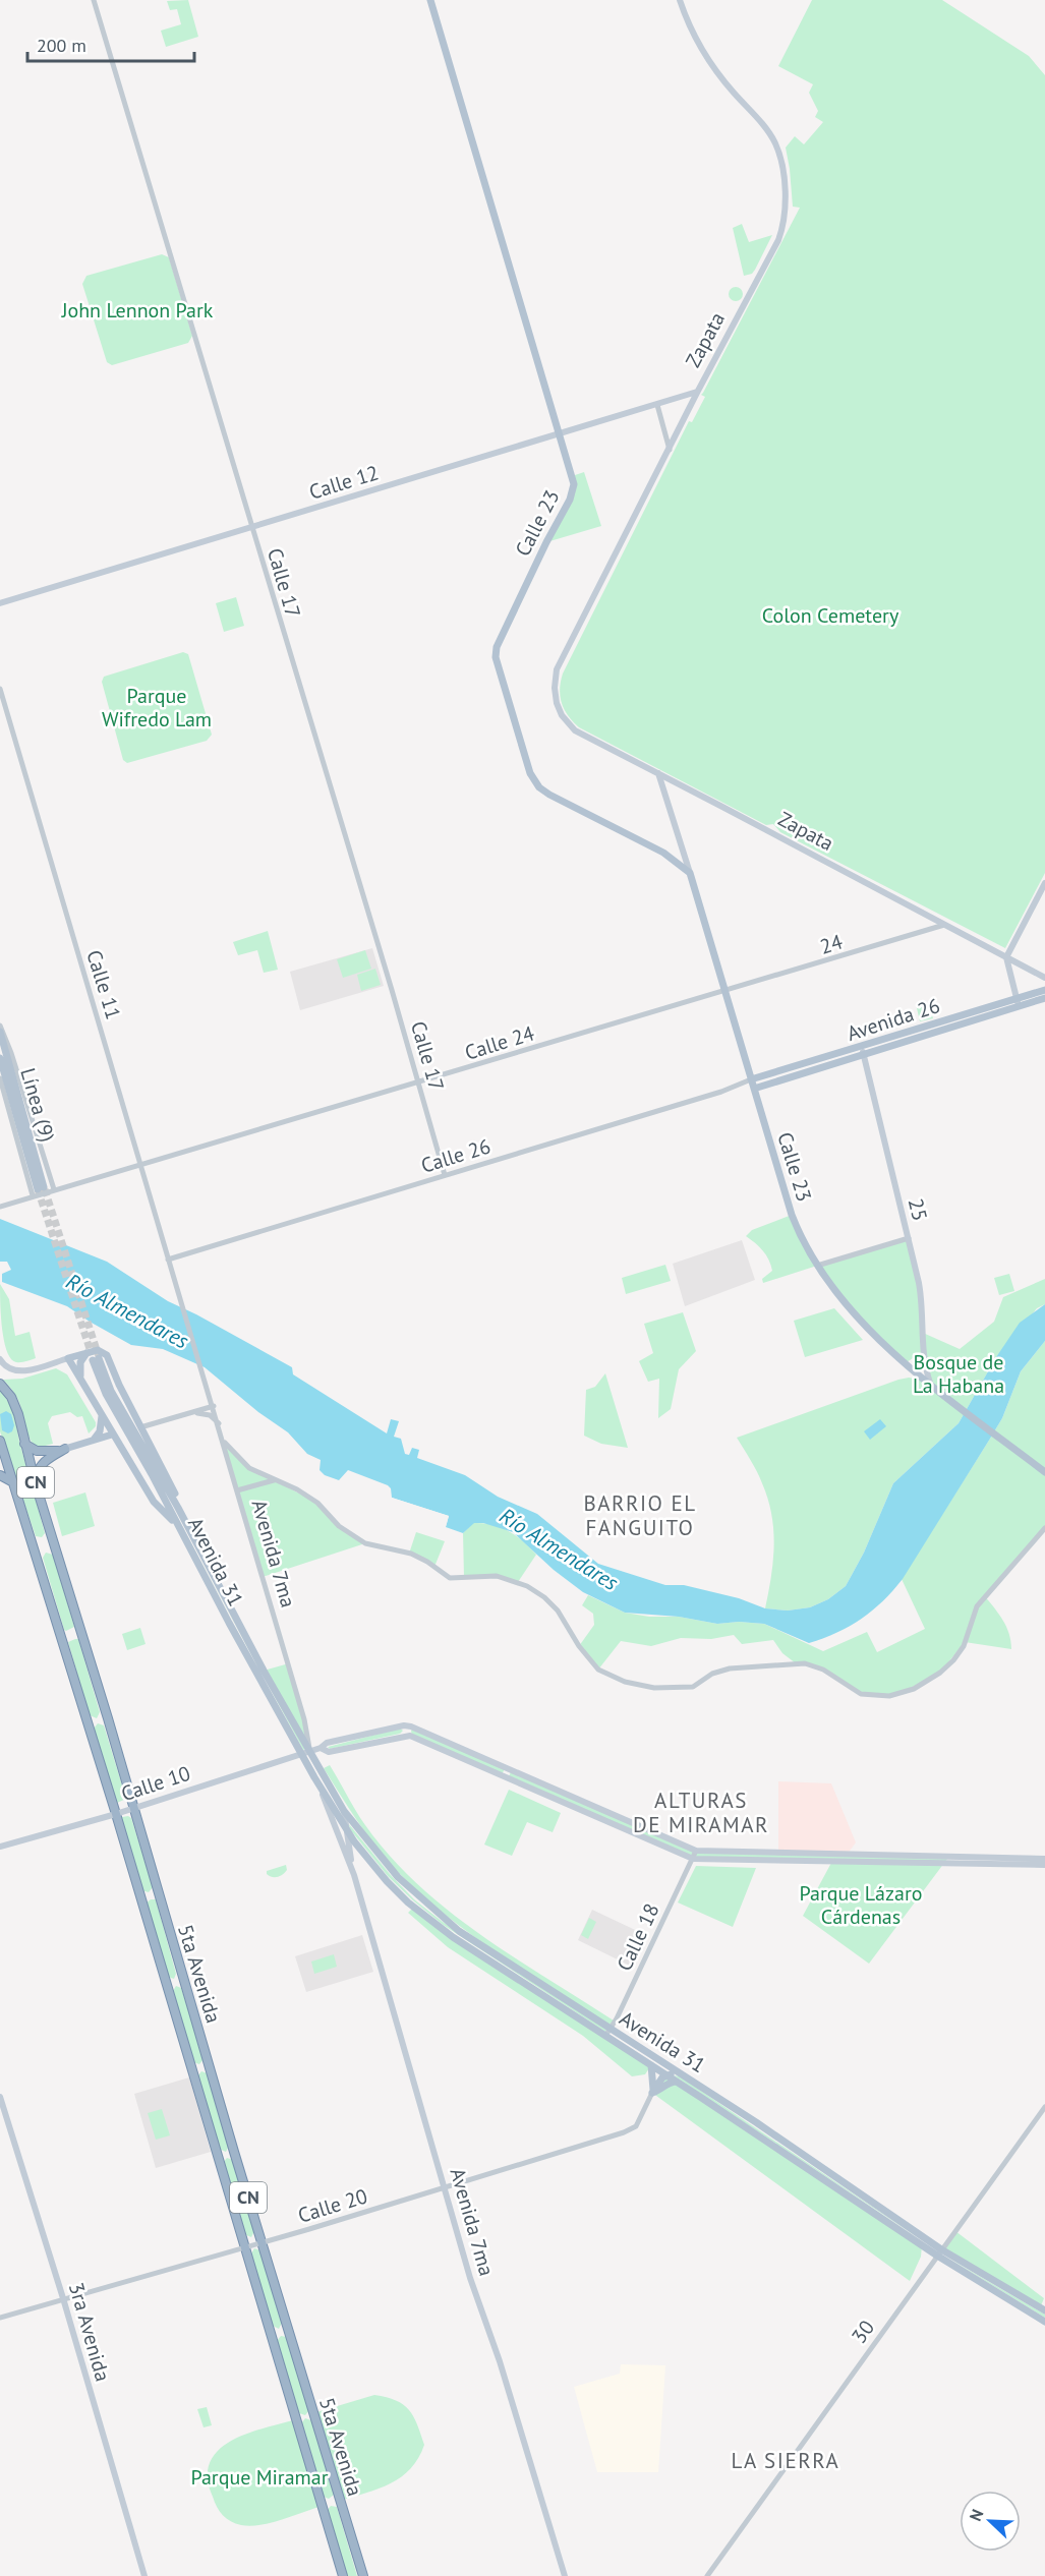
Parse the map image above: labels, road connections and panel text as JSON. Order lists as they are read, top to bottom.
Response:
{
  "streets": {
    "highway": ["CN", "5ta Avenida"],
    "main road": [
      "Zapata",
      "Calle 12",
      "Calle 23",
      "Avenida 26",
      "Línea (9)",
      "25",
      "Avenida 7ma",
      "Avenida 31",
      "Calle 10",
      "3ra Avenida"
    ],
    "street": [
      "Calle 17",
      "24",
      "Calle 11",
      "Calle 24",
      "Calle 26",
      "Calle 18",
      "Calle 20",
      "30"
    ]
  },
  "crossings": [
    ["Zapata", "Calle 12"],
    ["Zapata", "24"],
    ["Calle 12", "Calle 23"],
    ["Calle 12", "Calle 17"],
    ["Calle 23", "24"],
    ["Calle 23", "Avenida 26"],
    ["Calle 23", "Calle 24"],
    ["Calle 23", "Calle 26"],
    ["Calle 23", "25"],
    ["Calle 17", "Calle 24"],
    ["Calle 17", "Calle 26"],
    ["24", "Calle 24"],
    ["Calle 11", "Calle 24"],
    ["Calle 11", "Calle 26"],
    ["Calle 11", "Avenida 7ma"],
    ["Avenida 26", "Calle 26"],
    ["Avenida 26", "25"],
    ["Avenida 7ma", "Avenida 31"],
    ["Avenida 7ma", "Calle 10"],
    ["Avenida 7ma", "Calle 20"],
    ["Avenida 31", "Calle 10"],
    ["Avenida 31", "Calle 18"],
    ["Avenida 31", "30"],
    ["Calle 10", "Calle 18"],
    ["Calle 10", "5ta Avenida"],
    ["5ta Avenida", "Calle 20"],
    ["Calle 20", "3ra Avenida"]
  ],
  "districts": ["BARRIO EL FANGUITO", "ALTURAS DE MIRAMAR", "LA SIERRA"],
  "water": ["Río Almendares"],
  "parks": [
    "John Lennon Park",
    "Colon Cemetery",
    "Parque Wifredo Lam",
    "Bosque de La Habana",
    "Parque Lázaro Cárdenas",
    "Parque Miramar"
  ],
  "scale_bar": "200 m",
  "north": "top left"
}
